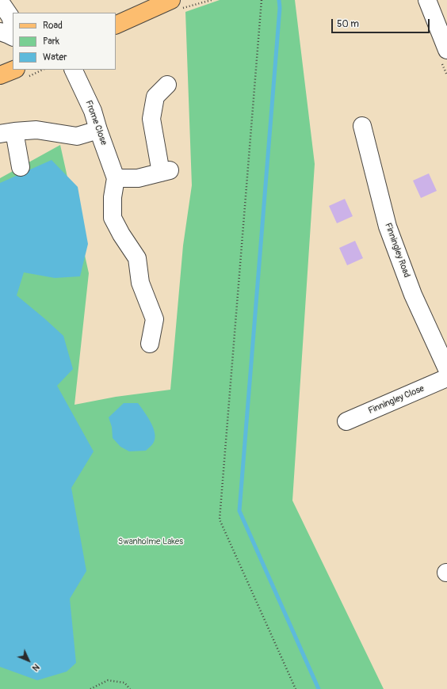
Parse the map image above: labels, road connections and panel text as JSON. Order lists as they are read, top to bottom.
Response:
{
  "streets": {
    "street": ["Frome Close", "Finningley Road", "Finningley Close"]
  },
  "parks": ["Swanholme Lakes"],
  "legend": ["Road", "Park", "Water"],
  "scale_bar": "50 m",
  "north": "bottom right"
}
